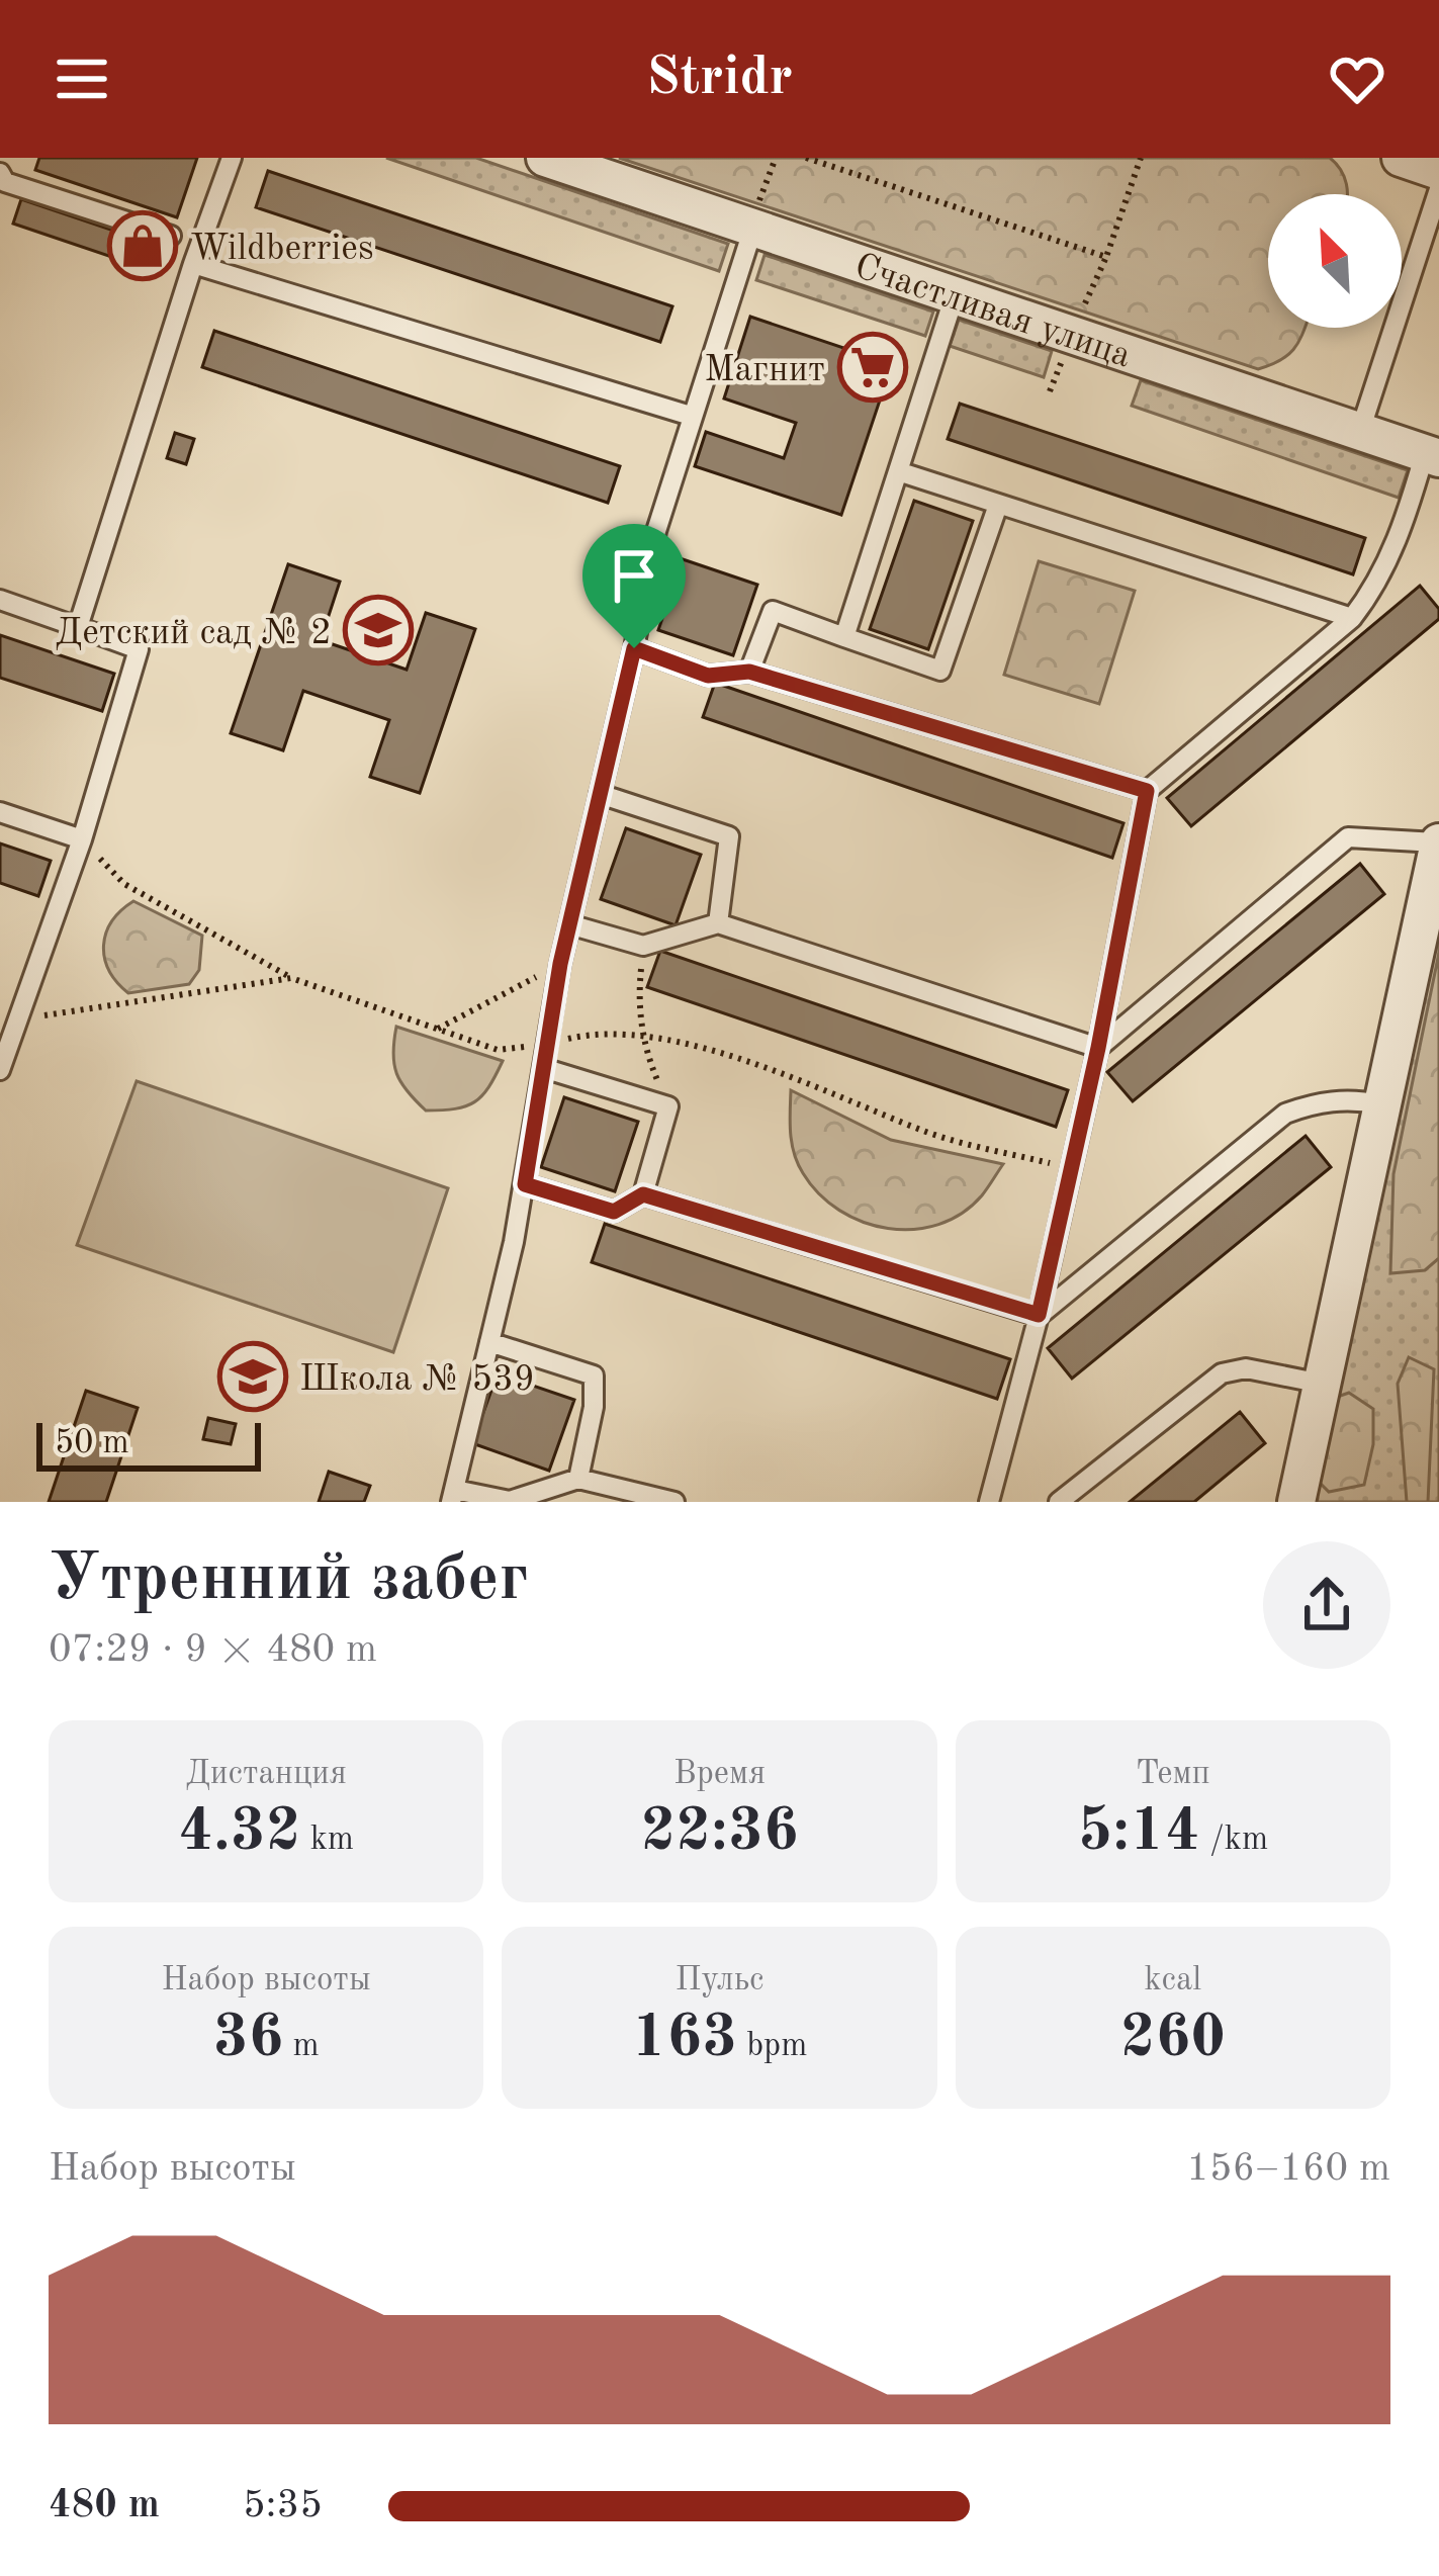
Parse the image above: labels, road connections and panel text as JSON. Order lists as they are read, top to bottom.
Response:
{
  "streets": {
    "street": ["Счастливая улица"]
  },
  "places": {
    "shop": ["Wildberries"],
    "supermarket": ["Магнит"],
    "school or university": ["Детский сад № 2", "Школа № 539"]
  },
  "scale_bar": "50 m",
  "north": "top left",
  "page": {
    "header": "Stridr",
    "scale": "50 m",
    "heading": ["Утренний забег", "07:29 · 9 × 480 m"],
    "stats": [
      ["Дистанция", "4.32 km"],
      ["Время", "22:36"],
      ["Темп", "5:14 /km"],
      ["Набор высоты", "36 m"],
      ["Пульс", "163 bpm"],
      ["kcal", "260"]
    ],
    "chart": ["Набор высоты", "156–160 m"],
    "list": [
      {
        "name": "480 m",
        "note": "5:35"
      }
    ]
  }
}
